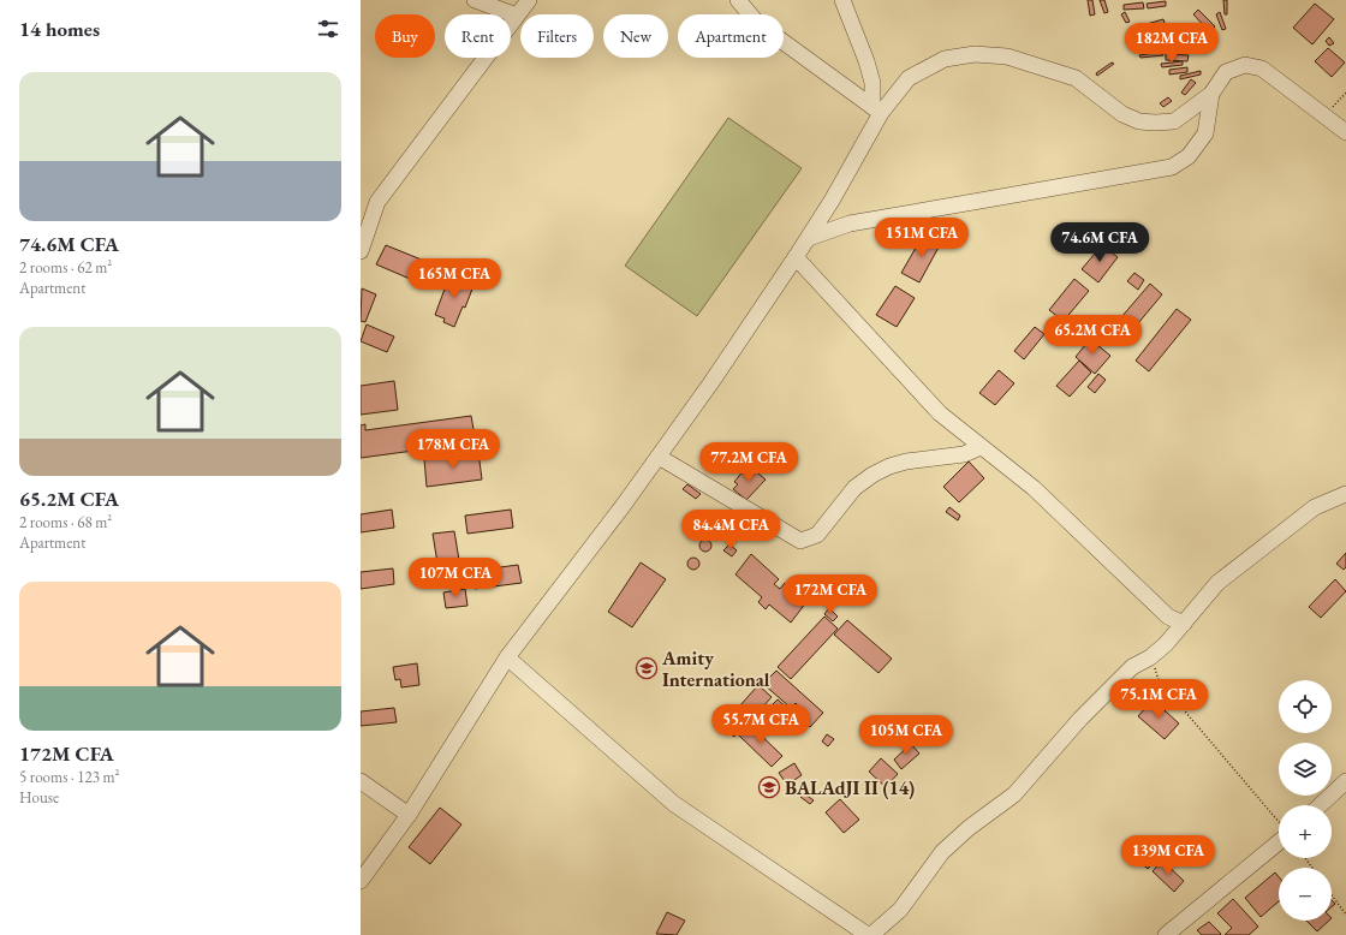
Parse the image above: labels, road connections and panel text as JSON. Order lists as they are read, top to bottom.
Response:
{
  "places": {
    "school or university": ["Amity International", "BALAdJI II (14)"]
  },
  "page": {
    "heading": "14 homes",
    "chip": [
      "Buy",
      "Rent",
      "Filters",
      "New",
      "Apartment"
    ],
    "price": [
      "182M CFA",
      "151M CFA",
      "74.6M CFA",
      "165M CFA",
      "65.2M CFA",
      "178M CFA",
      "77.2M CFA",
      "84.4M CFA",
      "107M CFA",
      "172M CFA",
      "75.1M CFA",
      "55.7M CFA",
      "105M CFA",
      "139M CFA"
    ],
    "list": [
      {
        "name": "74.6M CFA",
        "note": "2 rooms · 62 m² · Apartment"
      },
      {
        "name": "65.2M CFA",
        "note": "2 rooms · 68 m² · Apartment"
      },
      {
        "name": "172M CFA",
        "note": "5 rooms · 123 m² · House"
      }
    ],
    "map_buttons": ["+", "−"]
  }
}
